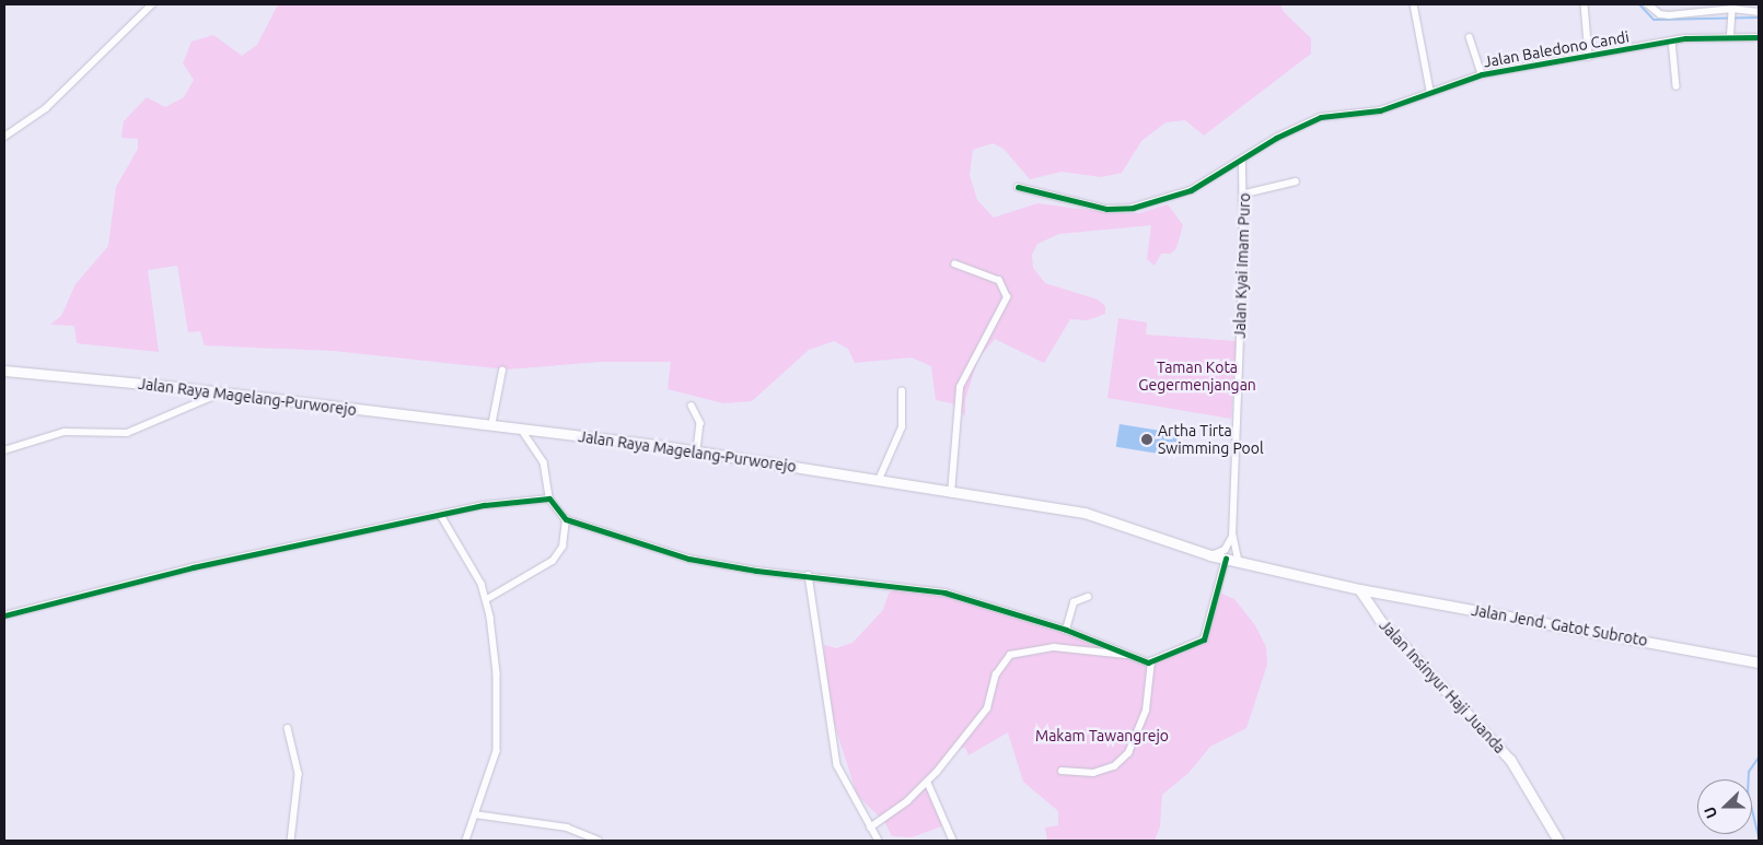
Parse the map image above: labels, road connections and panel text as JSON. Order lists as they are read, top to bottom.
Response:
{
  "streets": {
    "main road": ["Jalan Raya Magelang-Purworejo", "Jalan Jend. Gatot Subroto", "Jalan Insinyur Haji Juanda"],
    "street": ["Jalan Baledono Candi", "Jalan Kyai Imam Puro"]
  },
  "crossings": [
    ["Jalan Baledono Candi", "Jalan Kyai Imam Puro"],
    ["Jalan Kyai Imam Puro", "Jalan Raya Magelang-Purworejo"],
    ["Jalan Raya Magelang-Purworejo", "Jalan Jend. Gatot Subroto"],
    ["Jalan Raya Magelang-Purworejo", "Jalan Insinyur Haji Juanda"],
    ["Jalan Jend. Gatot Subroto", "Jalan Insinyur Haji Juanda"]
  ],
  "parks": ["Taman Kota Gegermenjangan", "Makam Tawangrejo"],
  "places": ["Artha Tirta Swimming Pool"],
  "north": "left"
}
